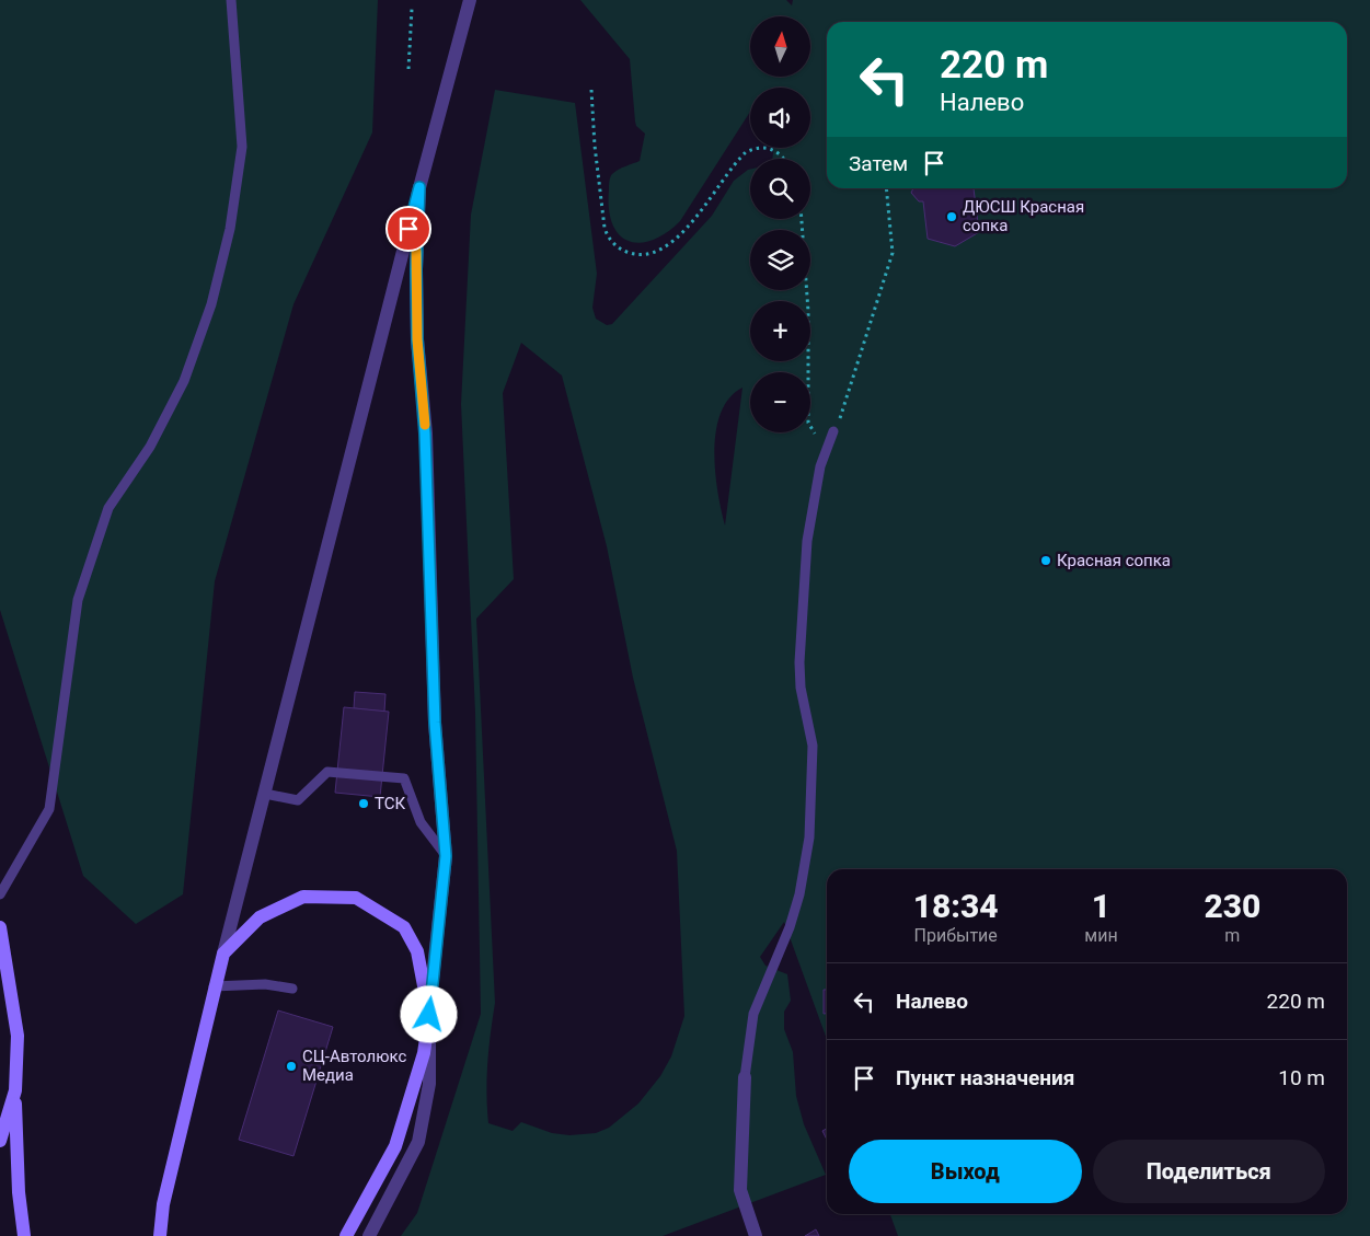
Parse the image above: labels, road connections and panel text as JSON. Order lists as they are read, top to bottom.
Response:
{
  "places": [
    "ДЮСШ Красная сопка",
    "Красная сопка",
    "ТСК",
    "СЦ-Автолюкс Медиа"
  ],
  "north": "top",
  "page": {
    "map_buttons": ["+", "−"],
    "turn": ["220 m", "Налево"],
    "then": "Затем",
    "eta": [
      "18:34",
      "Прибытие",
      "1",
      "мин",
      "230",
      "m"
    ],
    "list": [
      {
        "name": "Налево",
        "value": "220 m"
      },
      {
        "name": "Пункт назначения",
        "value": "10 m"
      }
    ],
    "buttons": ["Выход", "Поделиться"]
  }
}
